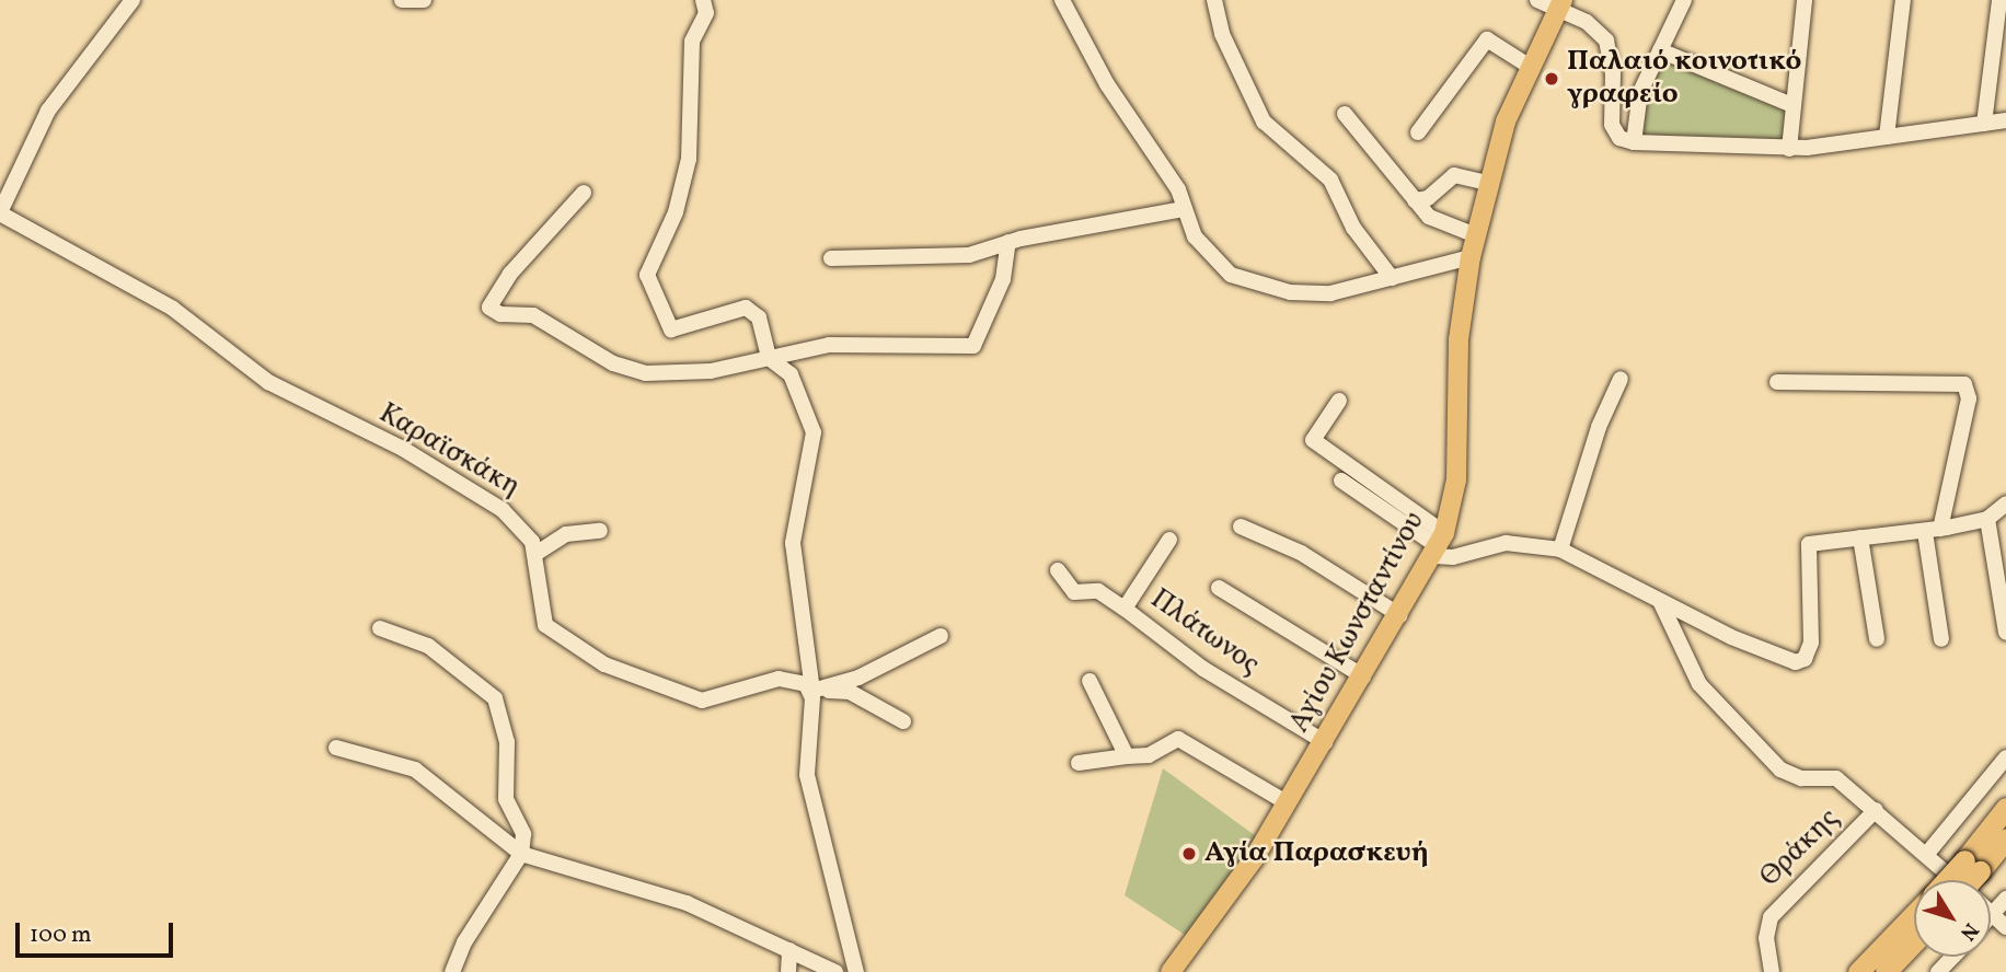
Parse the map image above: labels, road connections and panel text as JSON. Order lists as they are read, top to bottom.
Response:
{
  "streets": {
    "main road": ["Αγίου Κωνσταντίνου"],
    "street": ["Καραϊσκάκη", "Πλάτωνος", "Θράκης"]
  },
  "crossings": [
    ["Αγίου Κωνσταντίνου", "Πλάτωνος"]
  ],
  "places": ["Παλαιό κοινοτικό γραφείο", "Αγία Παρασκευή"],
  "scale_bar": "100 m",
  "north": "bottom right"
}
